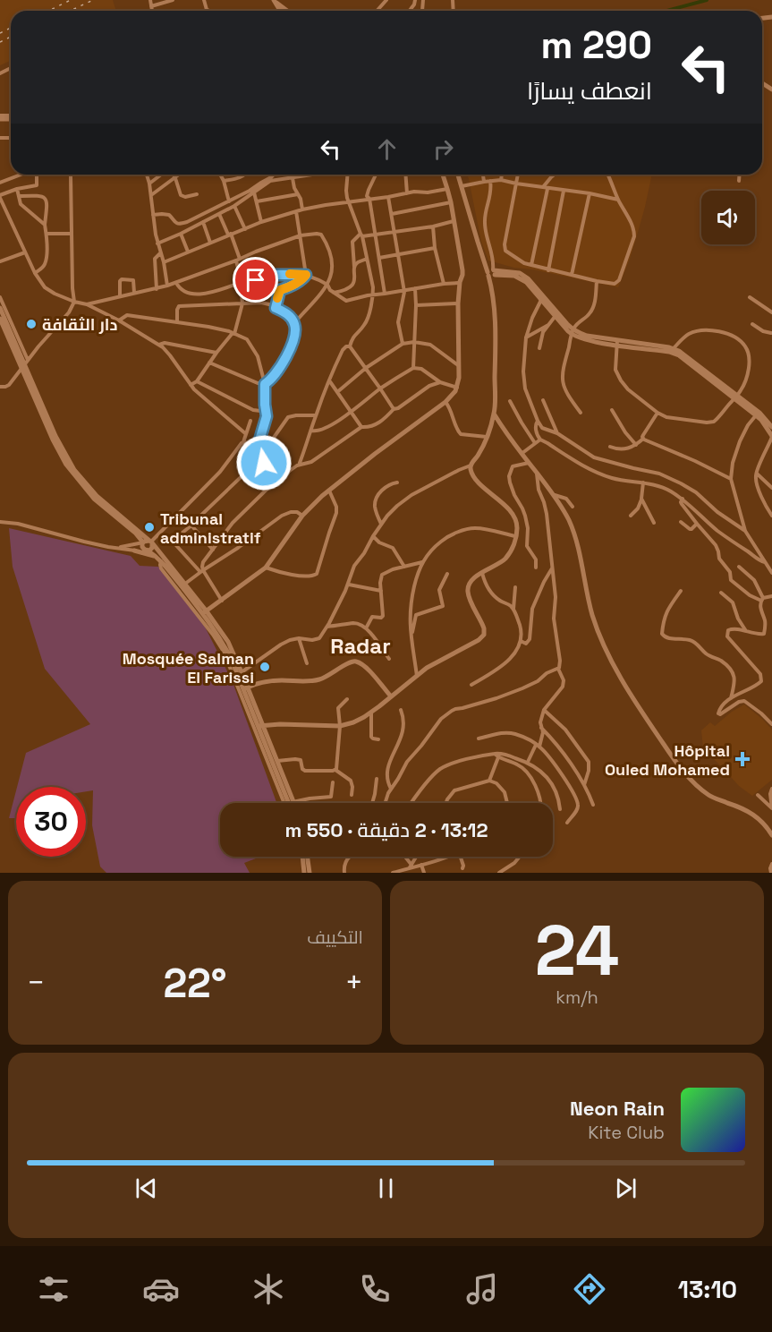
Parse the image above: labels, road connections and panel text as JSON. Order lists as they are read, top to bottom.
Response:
{
  "districts": ["Radar"],
  "places": {
    "other": ["دار الثقافة", "Tribunal administratif", "Mosquée Salman El Farissi"],
    "health": ["Hôpital Ouled Mohamed"]
  },
  "page": {
    "turn": ["290 m", "انعطف يسارًا"],
    "limit": "30",
    "trip": "13:12 · 2 دقيقة · 550 m",
    "tile": [
      ["24", "km/h"],
      "التكييف"
    ],
    "heat": ["−", "22°", "+"],
    "song": ["Neon Rain", "Kite Club"],
    "tabs": "13:10"
  }
}
